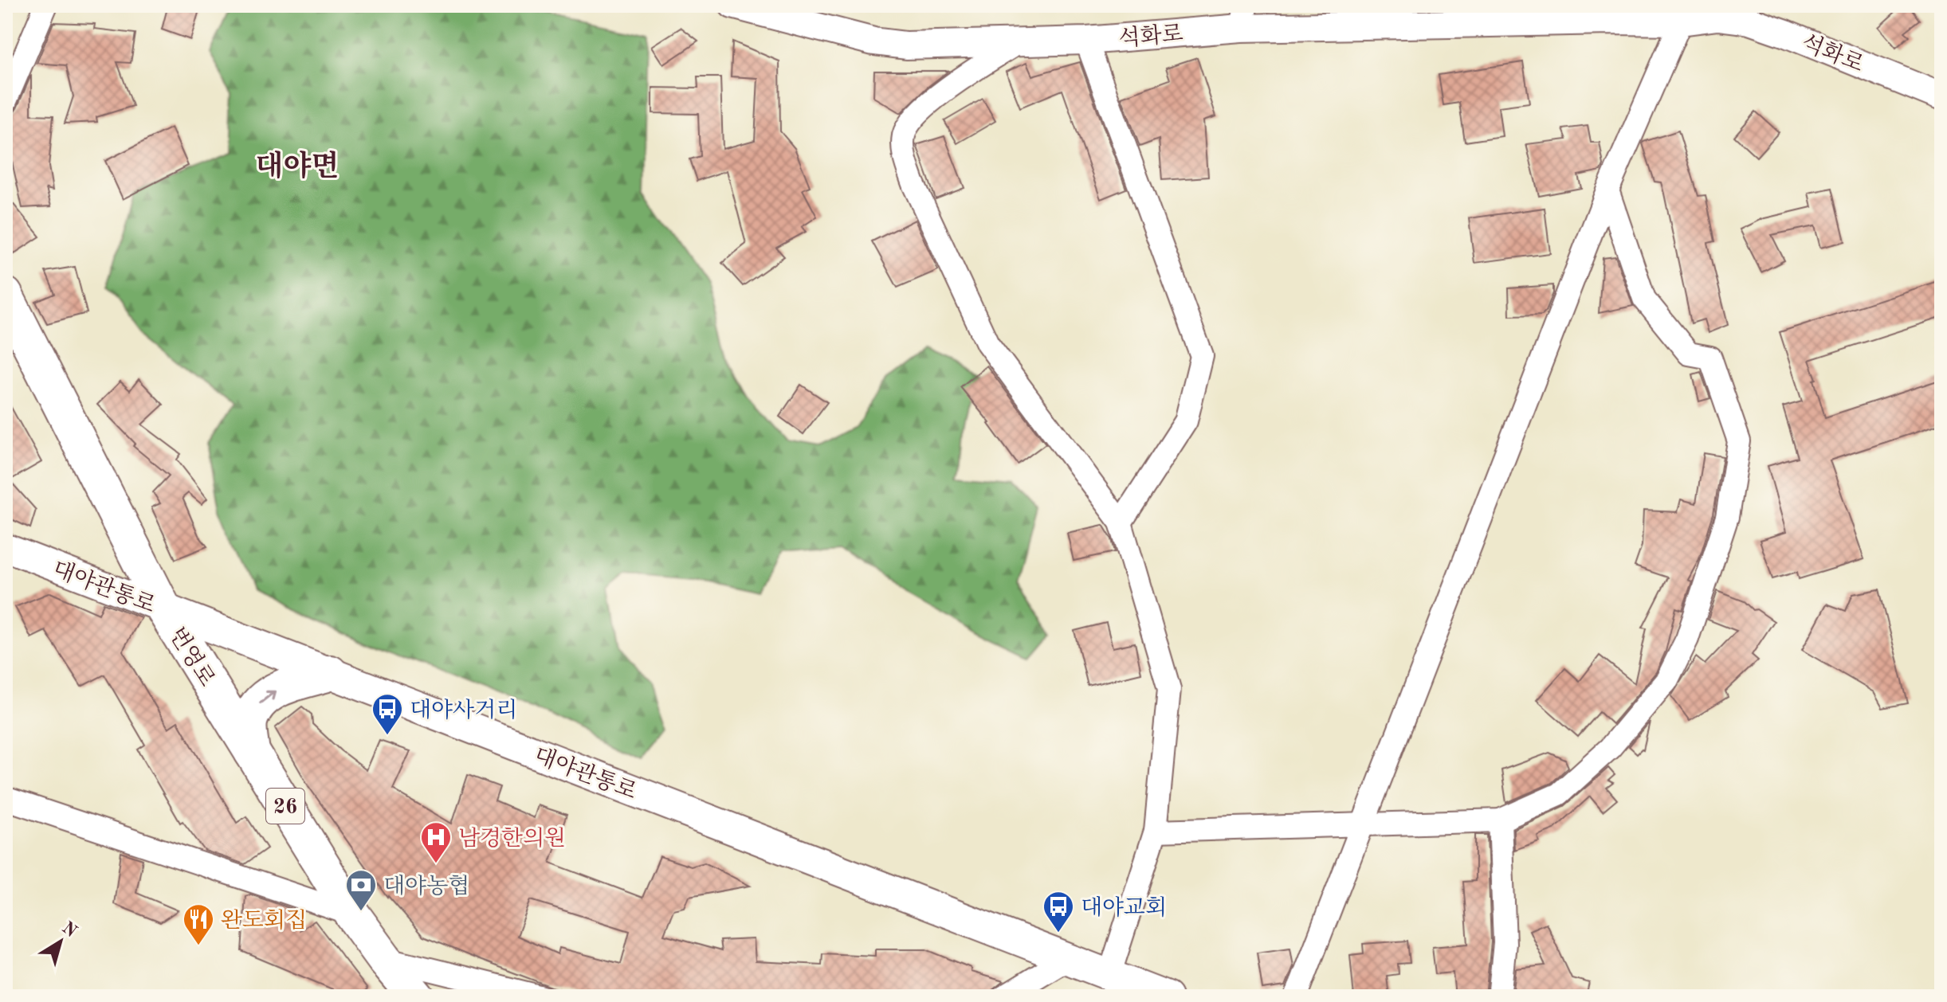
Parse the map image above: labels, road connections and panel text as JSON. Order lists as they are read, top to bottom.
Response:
{
  "streets": {
    "main road": ["대야관통로", "번영로", "26"],
    "street": ["석화로"]
  },
  "crossings": [
    ["대야관통로", "번영로"]
  ],
  "districts": ["대야면"],
  "places": {
    "bus stop": ["대야사거리", "대야교회"],
    "hospital": ["남경한의원"],
    "bank": ["대야농협"],
    "restaurant": ["완도회집"]
  },
  "north": "top right"
}
